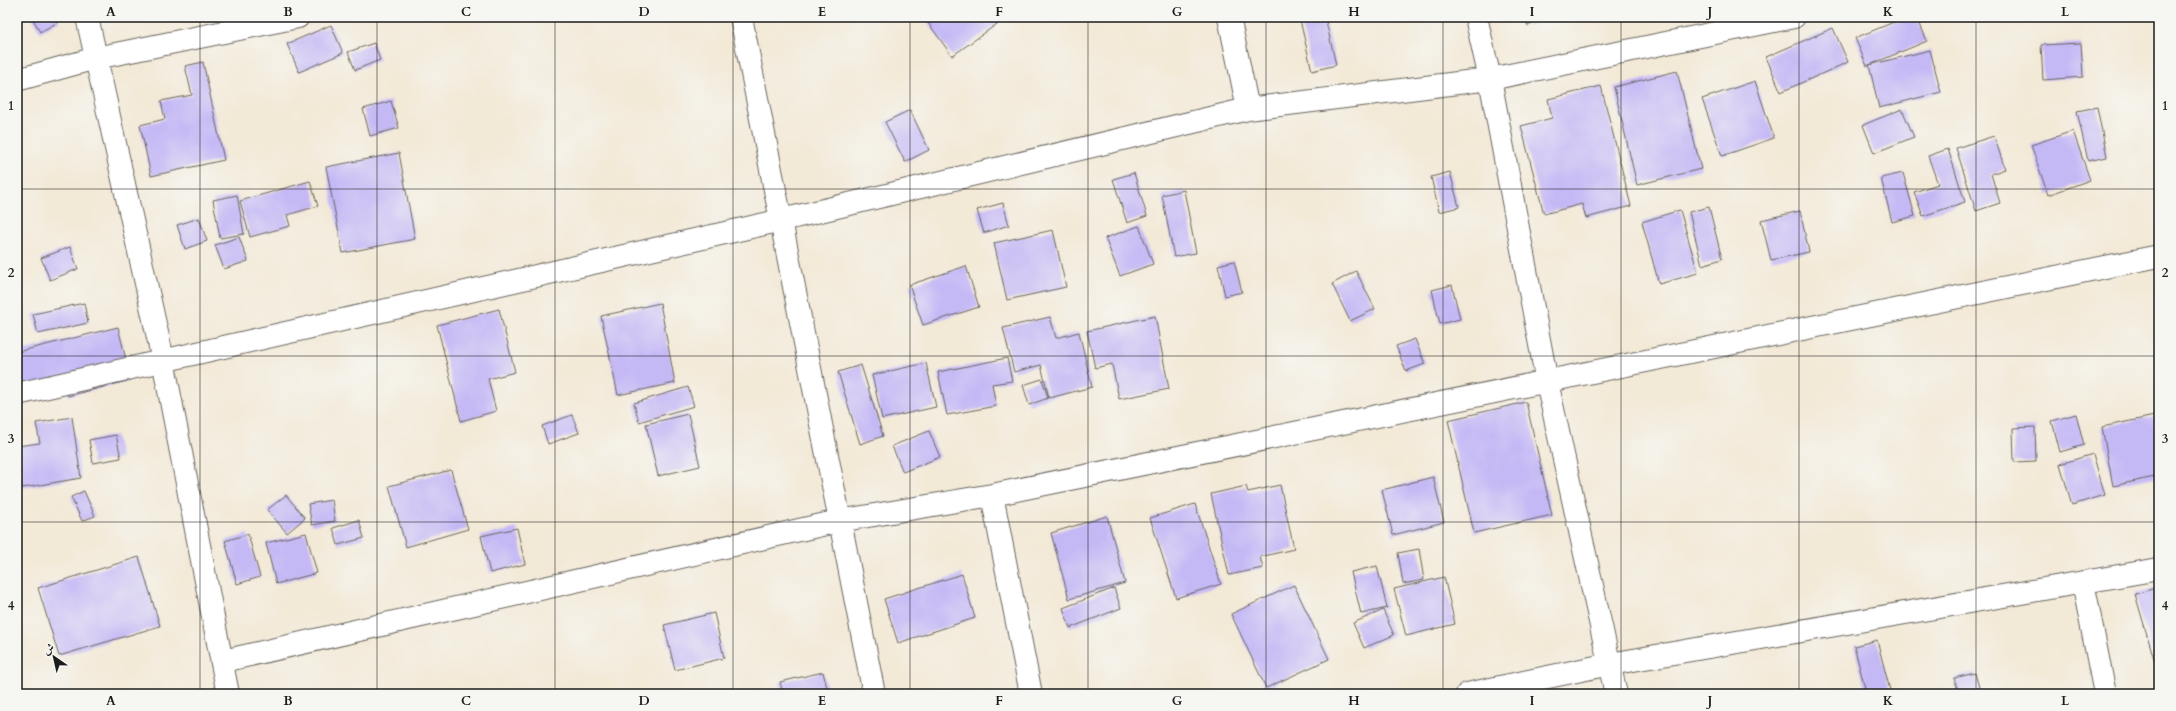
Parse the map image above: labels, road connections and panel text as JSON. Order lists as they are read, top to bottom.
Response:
{
  "north": "top left",
  "grid": {
    "columns": [
      "A",
      "B",
      "C",
      "D",
      "E",
      "F",
      "G",
      "H",
      "I",
      "J",
      "K",
      "L"
    ],
    "rows": [
      "1",
      "2",
      "3",
      "4"
    ]
  }
}
